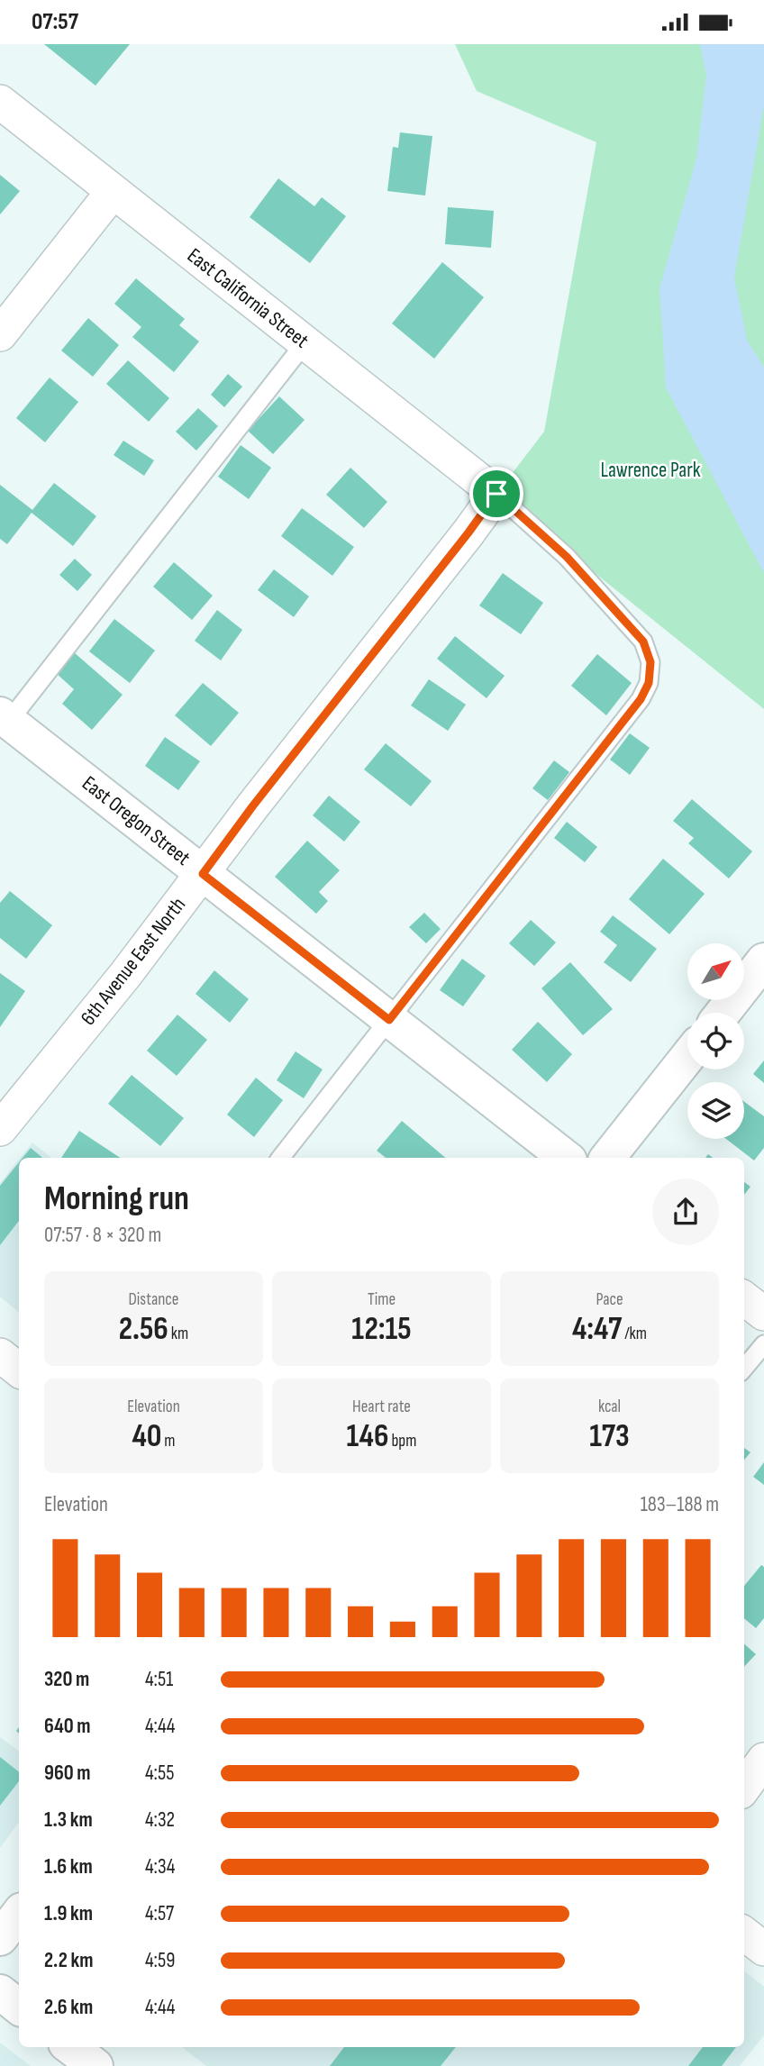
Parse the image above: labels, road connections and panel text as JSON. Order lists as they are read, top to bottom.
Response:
{
  "streets": {
    "main road": ["East Oregon Street"],
    "street": ["East California Street", "6th Avenue East North"]
  },
  "crossings": [
    ["East California Street", "6th Avenue East North"],
    ["East Oregon Street", "6th Avenue East North"]
  ],
  "parks": ["Lawrence Park"],
  "north": "top right",
  "page": {
    "status": "07:57",
    "heading": ["Morning run", "07:57 · 8 × 320 m"],
    "stats": [
      ["Distance", "2.56 km"],
      ["Time", "12:15"],
      ["Pace", "4:47 /km"],
      ["Elevation", "40 m"],
      ["Heart rate", "146 bpm"],
      ["kcal", "173"]
    ],
    "chart": ["Elevation", "183–188 m"],
    "list": [
      {
        "name": "320 m",
        "note": "4:51"
      },
      {
        "name": "640 m",
        "note": "4:44"
      },
      {
        "name": "960 m",
        "note": "4:55"
      },
      {
        "name": "1.3 km",
        "note": "4:32"
      },
      {
        "name": "1.6 km",
        "note": "4:34"
      },
      {
        "name": "1.9 km",
        "note": "4:57"
      },
      {
        "name": "2.2 km",
        "note": "4:59"
      },
      {
        "name": "2.6 km",
        "note": "4:44"
      }
    ]
  }
}
